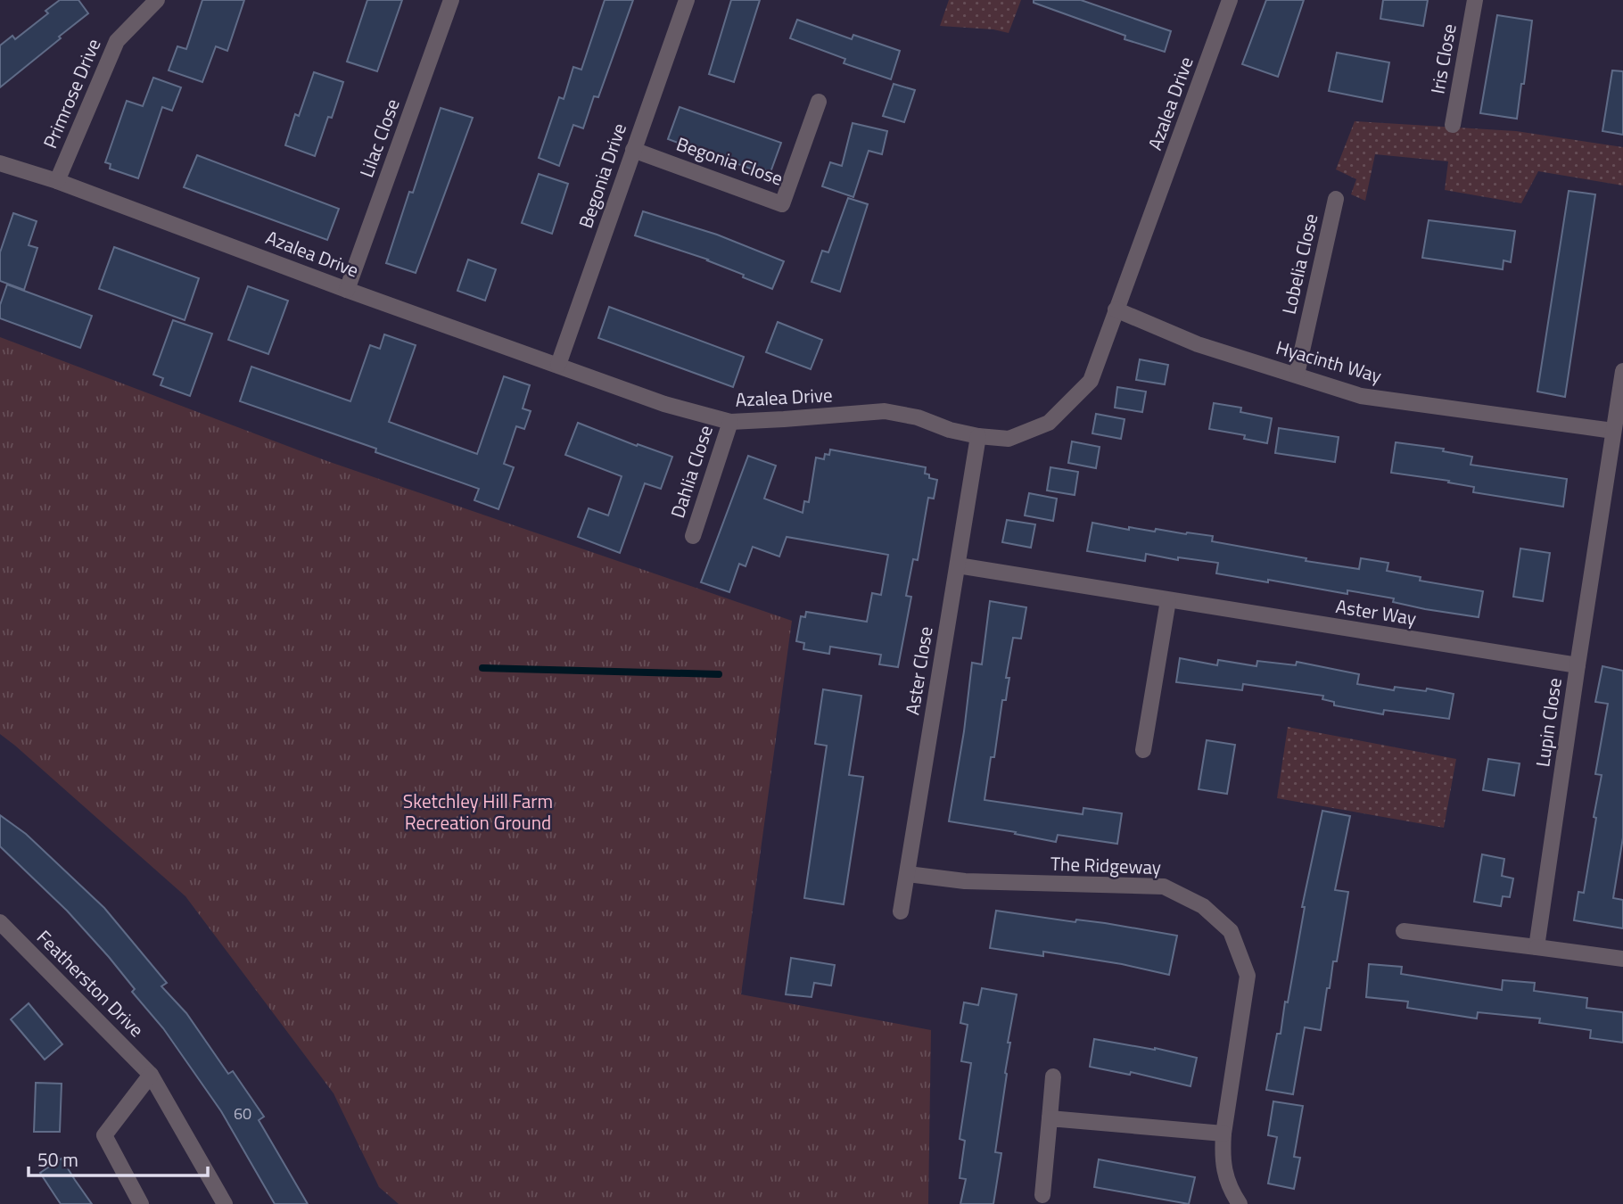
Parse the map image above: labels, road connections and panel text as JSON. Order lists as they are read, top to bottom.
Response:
{
  "streets": {
    "street": [
      "Iris Close",
      "Primrose Drive",
      "Azalea Drive",
      "Lilac Close",
      "Begonia Close",
      "Begonia Drive",
      "Lobelia Close",
      "Hyacinth Way",
      "Dahlia Close",
      "Aster Way",
      "Aster Close",
      "Lupin Close",
      "The Ridgeway",
      "Featherston Drive"
    ]
  },
  "crossings": [
    ["Primrose Drive", "Azalea Drive"],
    ["Azalea Drive", "Lilac Close"],
    ["Azalea Drive", "Begonia Drive"],
    ["Azalea Drive", "Hyacinth Way"],
    ["Azalea Drive", "Dahlia Close"],
    ["Azalea Drive", "Aster Close"],
    ["Begonia Close", "Begonia Drive"],
    ["Lobelia Close", "Hyacinth Way"],
    ["Hyacinth Way", "Lupin Close"],
    ["Aster Way", "Aster Close"],
    ["Aster Way", "Lupin Close"],
    ["Aster Close", "The Ridgeway"]
  ],
  "parks": ["Sketchley Hill Farm Recreation Ground"],
  "house_numbers": ["60"],
  "scale_bar": "50 m"
}
